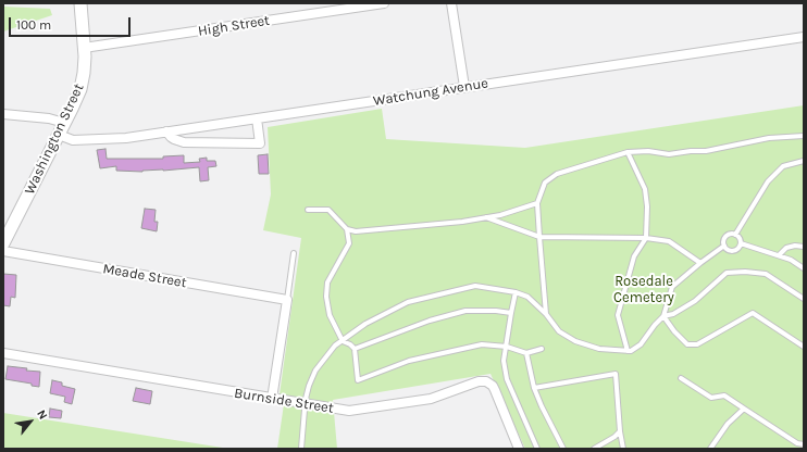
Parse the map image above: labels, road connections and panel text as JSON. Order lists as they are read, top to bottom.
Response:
{
  "streets": {
    "main road": ["Washington Street"],
    "street": [
      "High Street",
      "Watchung Avenue",
      "Meade Street",
      "Burnside Street"
    ]
  },
  "crossings": [
    ["High Street", "Washington Street"],
    ["Watchung Avenue", "Washington Street"]
  ],
  "parks": ["Rosedale Cemetery"],
  "scale_bar": "100 m",
  "north": "top right"
}
